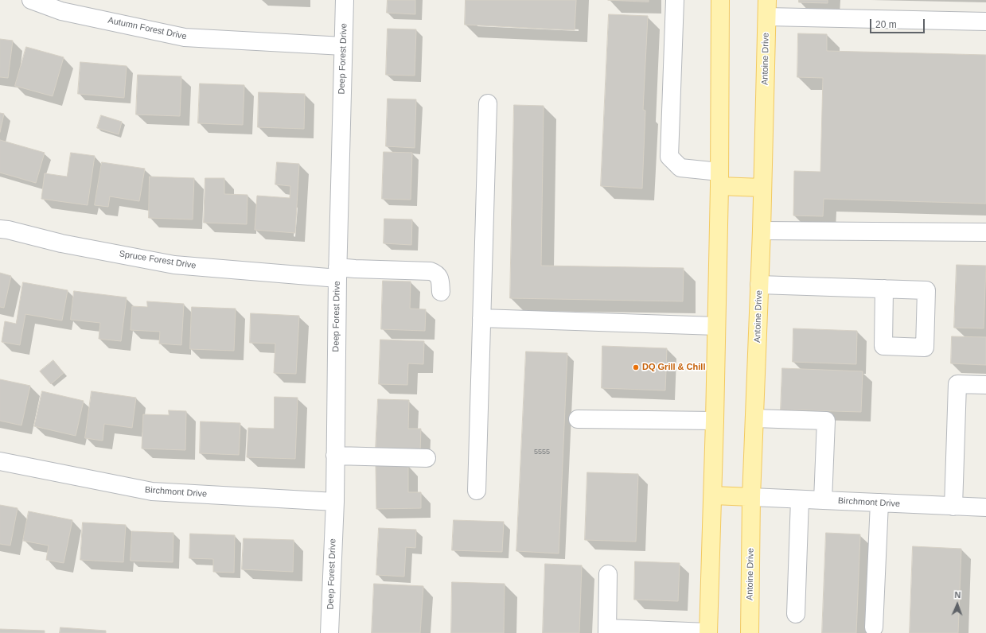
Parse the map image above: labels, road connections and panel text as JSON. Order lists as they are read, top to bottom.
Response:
{
  "streets": {
    "main road": ["Antoine Drive"],
    "street": [
      "Autumn Forest Drive",
      "Deep Forest Drive",
      "Spruce Forest Drive",
      "Birchmont Drive"
    ]
  },
  "crossings": [
    ["Autumn Forest Drive", "Deep Forest Drive"],
    ["Deep Forest Drive", "Spruce Forest Drive"],
    ["Deep Forest Drive", "Birchmont Drive"],
    ["Antoine Drive", "Birchmont Drive"]
  ],
  "places": ["DQ Grill & Chill"],
  "house_numbers": ["5555"],
  "scale_bar": "20 m",
  "north": "top"
}
